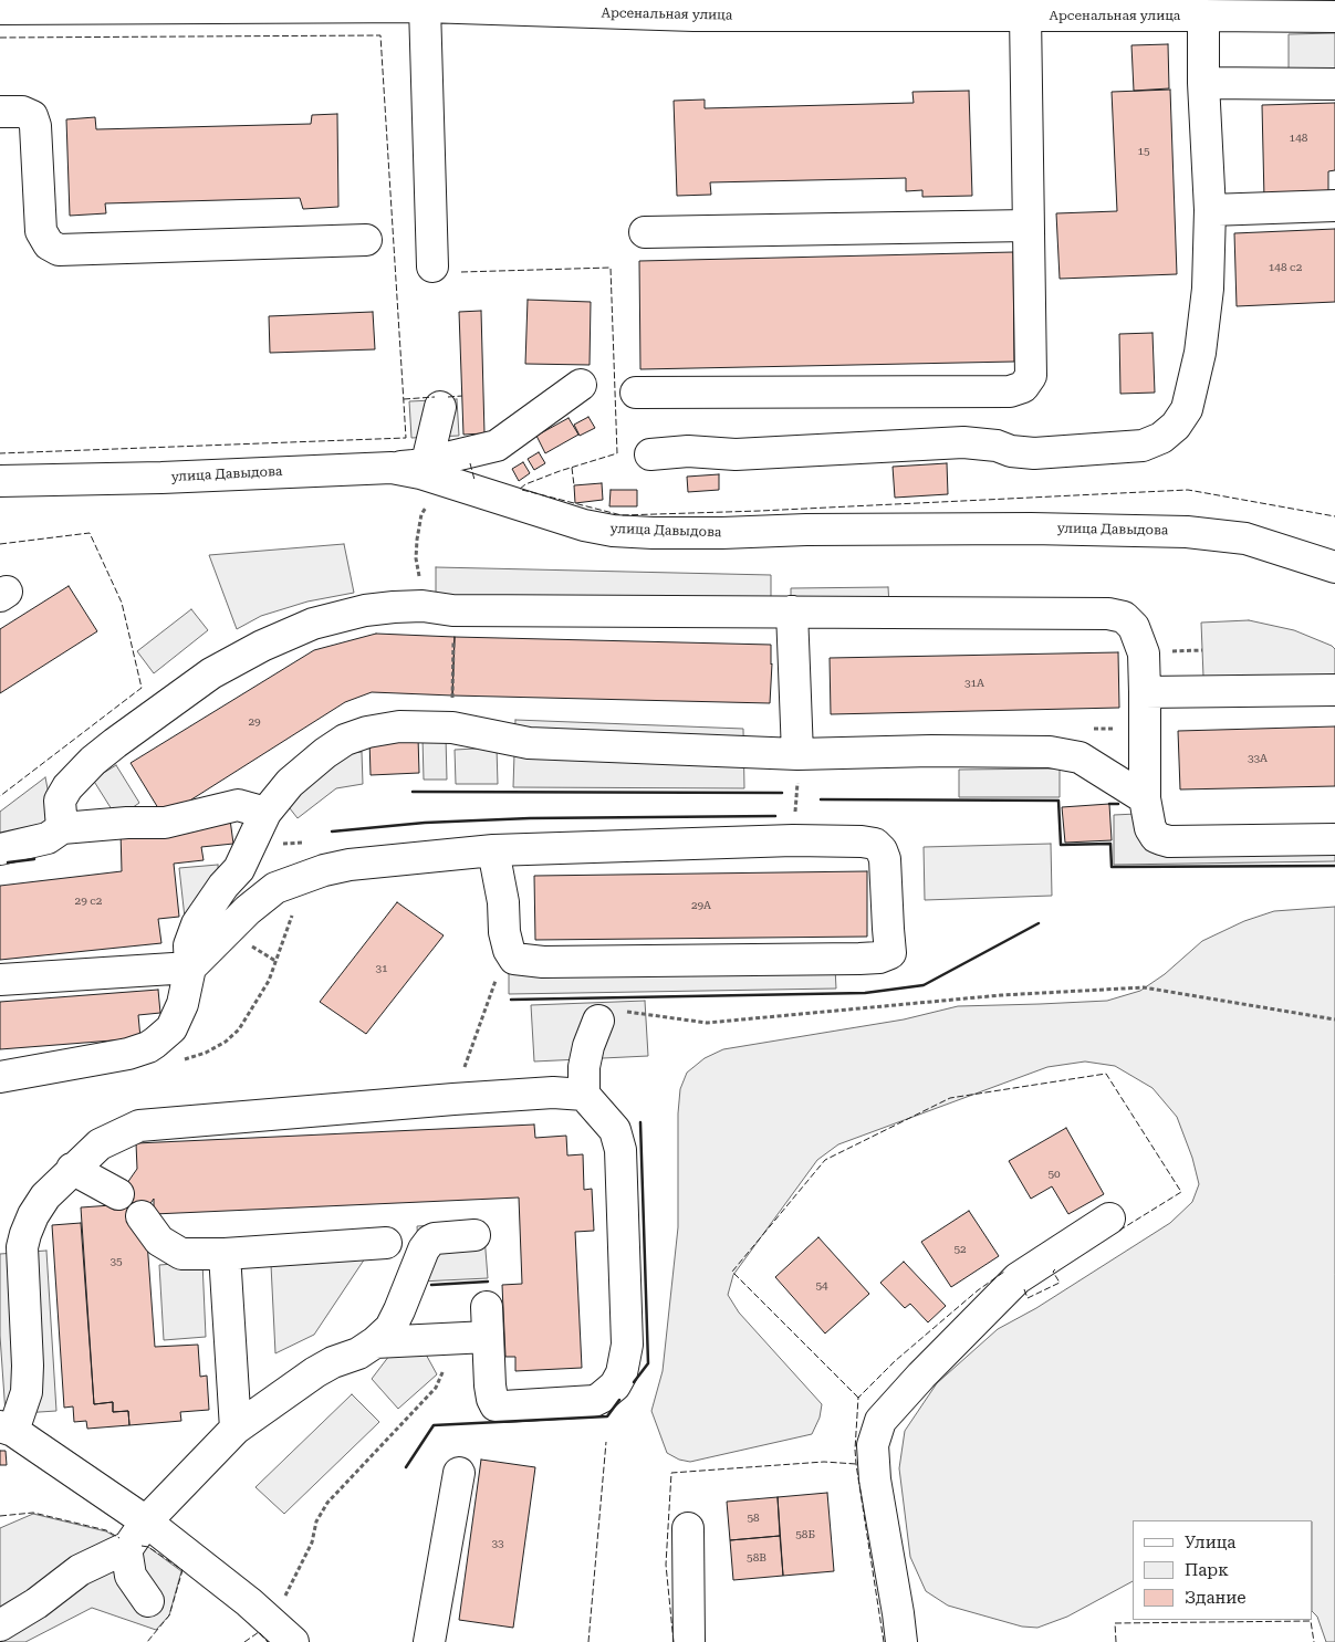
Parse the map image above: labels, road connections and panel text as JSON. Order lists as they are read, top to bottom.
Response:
{
  "streets": {
    "street": ["Арсенальная улица", "улица Давыдова"]
  },
  "house_numbers": [
    "148",
    "15",
    "148 с2",
    "31А",
    "29",
    "33А",
    "29 с2",
    "29А",
    "31",
    "50",
    "52",
    "35",
    "54",
    "58",
    "58Б",
    "33",
    "58В"
  ],
  "legend": ["Улица", "Парк", "Здание"]
}
